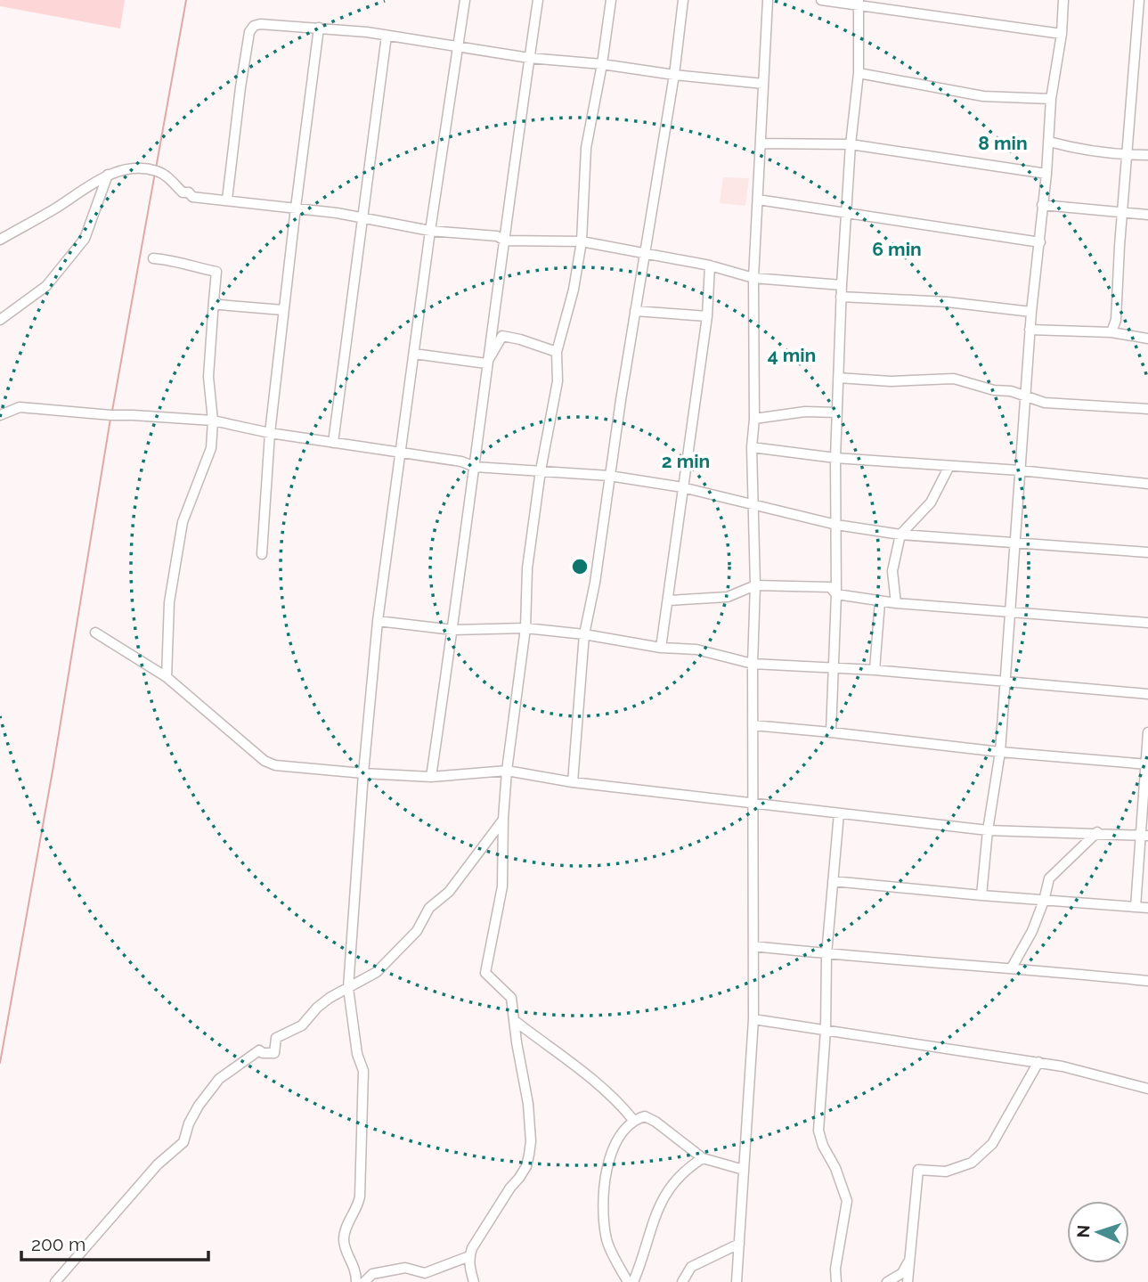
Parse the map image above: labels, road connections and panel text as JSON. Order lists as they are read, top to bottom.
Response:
{
  "scale_bar": "200 m",
  "north": "left",
  "rings": [
    "8 min",
    "6 min",
    "4 min",
    "2 min"
  ]
}
